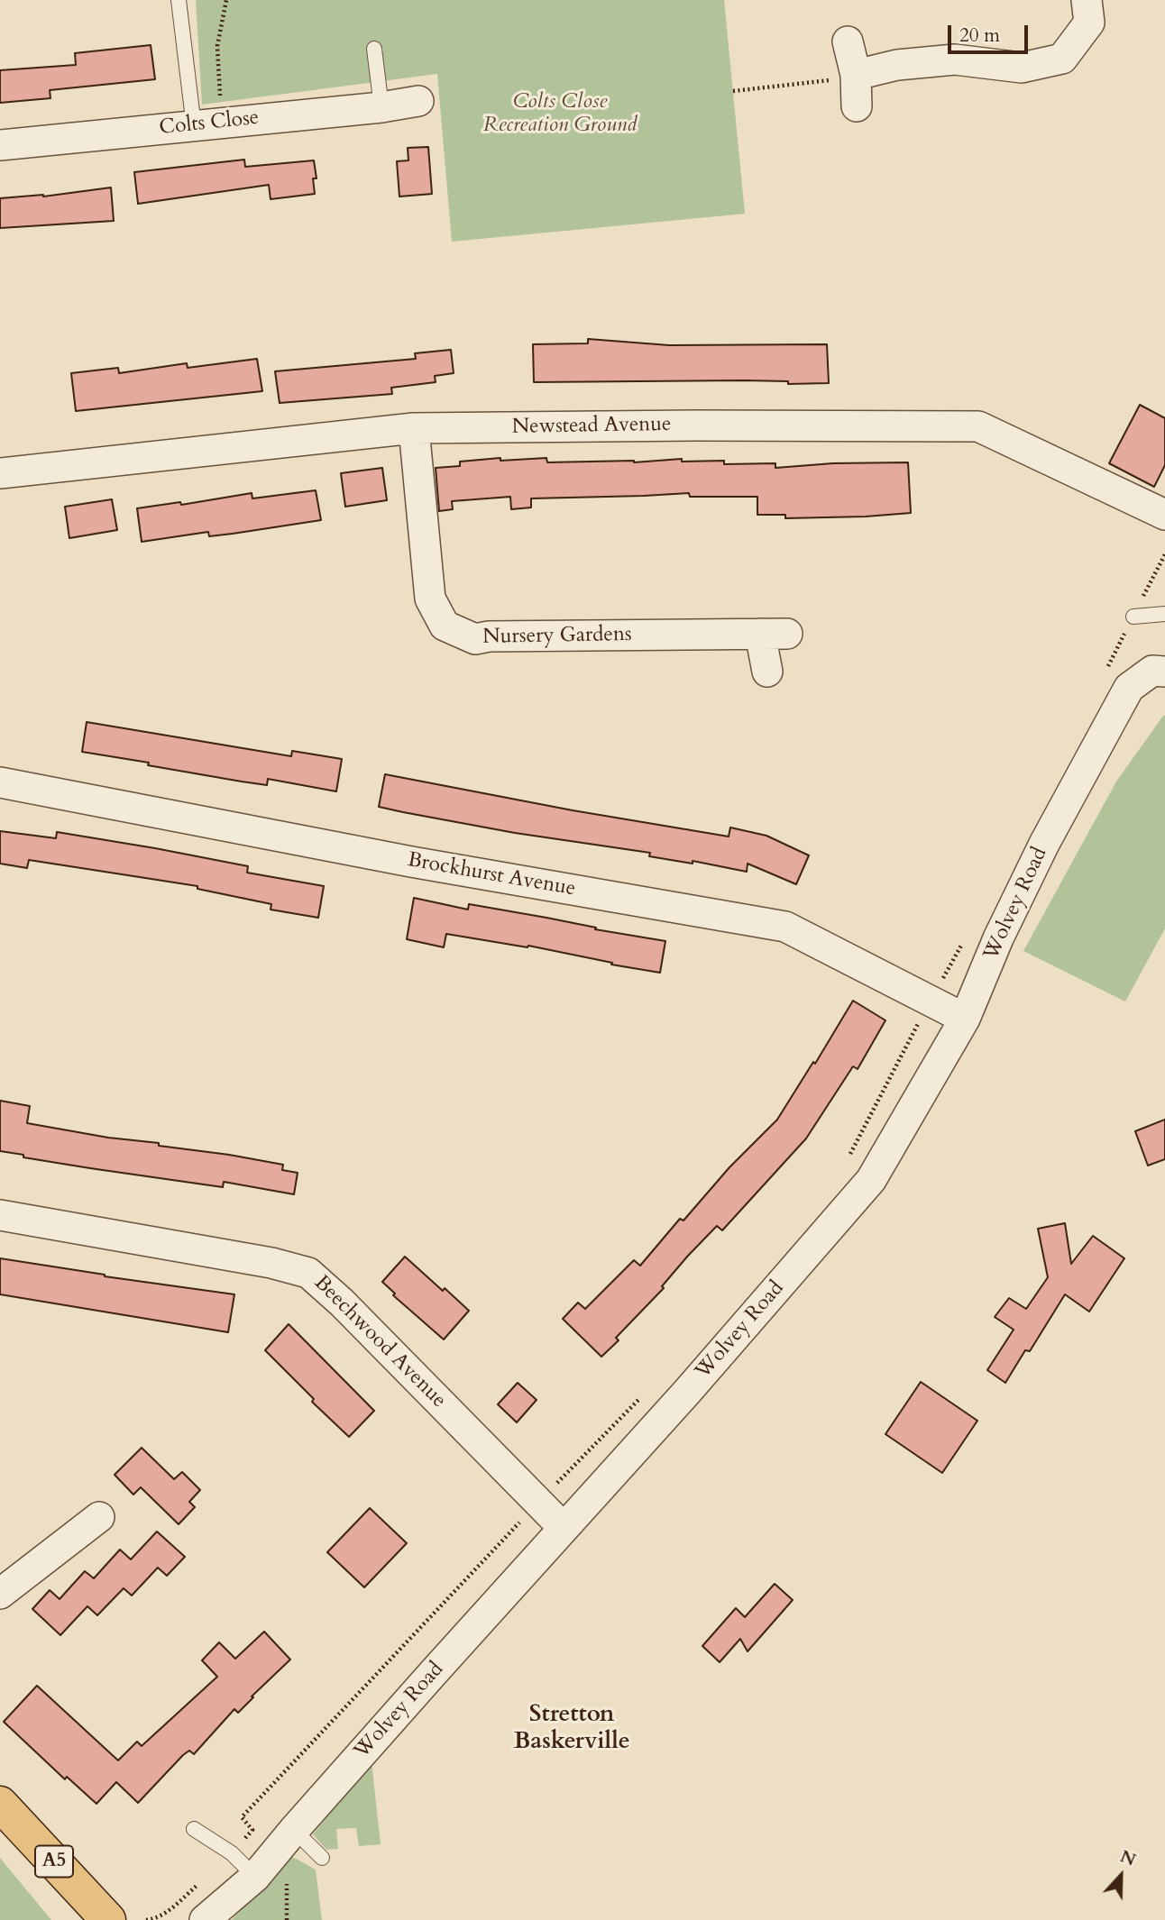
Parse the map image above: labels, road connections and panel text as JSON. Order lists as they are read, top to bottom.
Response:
{
  "streets": {
    "highway": ["A5"],
    "street": [
      "Colts Close",
      "Newstead Avenue",
      "Nursery Gardens",
      "Brockhurst Avenue",
      "Wolvey Road",
      "Beechwood Avenue"
    ]
  },
  "crossings": [
    ["Newstead Avenue", "Nursery Gardens"],
    ["Brockhurst Avenue", "Wolvey Road"],
    ["Wolvey Road", "Beechwood Avenue"]
  ],
  "districts": ["Stretton Baskerville"],
  "parks": ["Colts Close Recreation Ground"],
  "scale_bar": "20 m",
  "north": "top"
}
